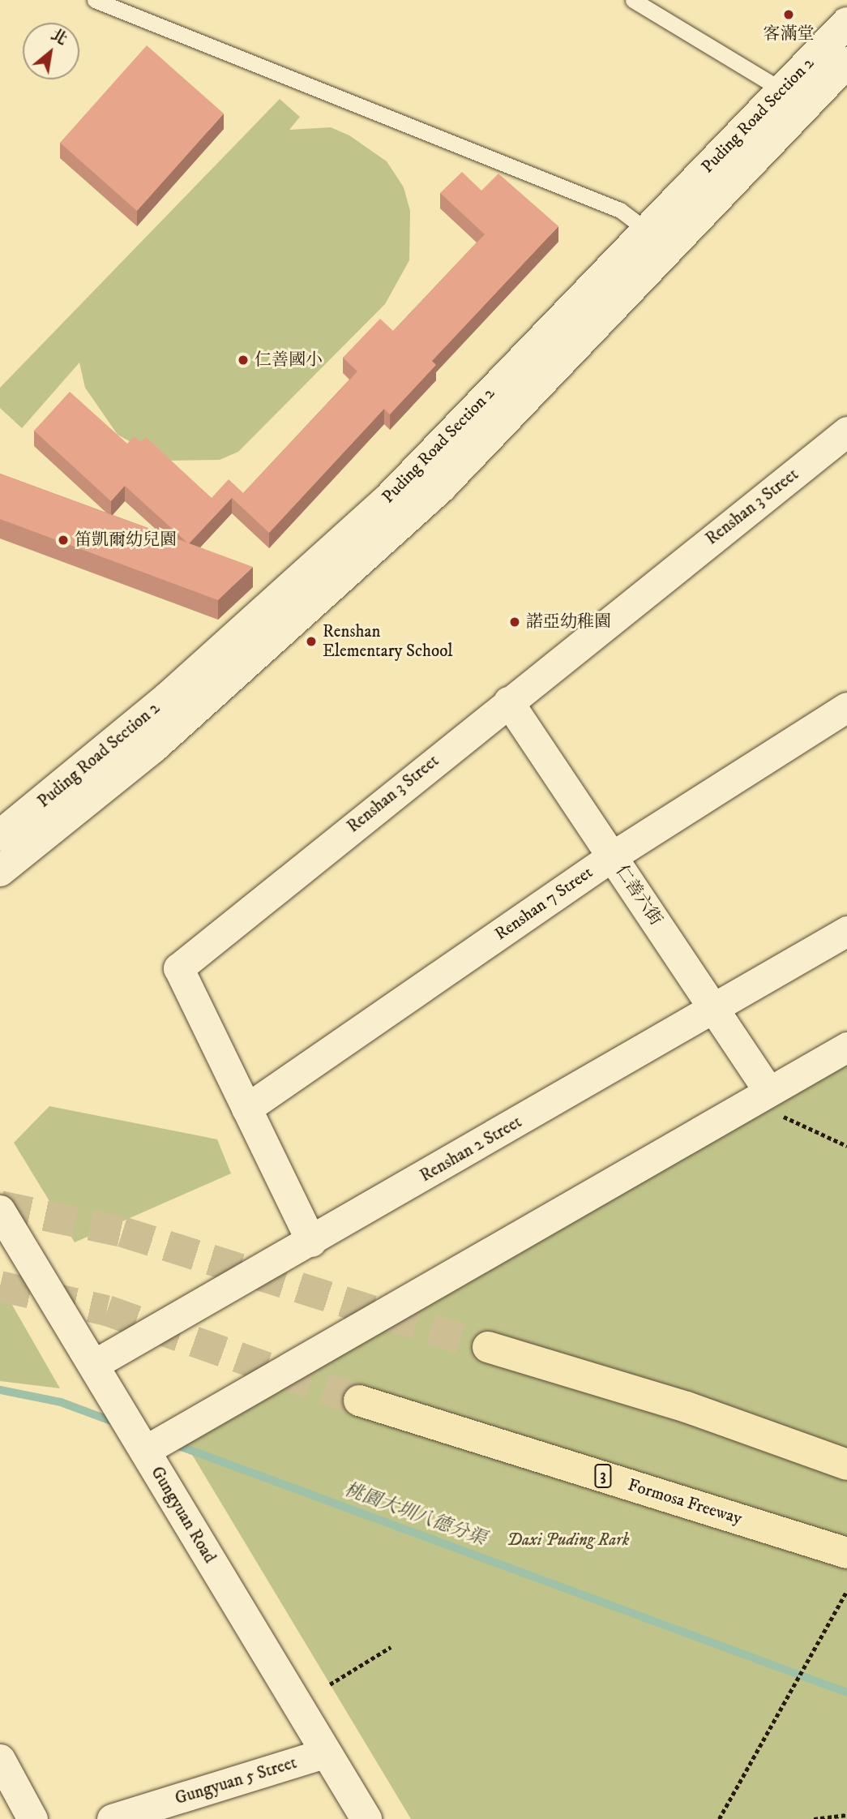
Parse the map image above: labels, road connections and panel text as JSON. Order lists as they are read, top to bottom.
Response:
{
  "streets": {
    "highway": ["3", "Formosa Freeway"],
    "street": [
      "Puding Road Section 2",
      "Renshan 3 Street",
      "仁善六街",
      "Renshan 7 Street",
      "Renshan 2 Street",
      "Gungyuan Road",
      "Gungyuan 5 Street"
    ]
  },
  "crossings": [
    ["Renshan 3 Street", "仁善六街"],
    ["Renshan 3 Street", "Renshan 7 Street"],
    ["Renshan 3 Street", "Renshan 2 Street"],
    ["仁善六街", "Renshan 7 Street"],
    ["仁善六街", "Renshan 2 Street"],
    ["Renshan 2 Street", "Gungyuan Road"],
    ["Gungyuan Road", "Gungyuan 5 Street"]
  ],
  "water": ["桃園大圳八德分渠"],
  "parks": ["Daxi Puding Rark"],
  "places": [
    "客滿堂",
    "仁善國小",
    "笛凱爾幼兒園",
    "諾亞幼稚園",
    "Renshan Elementary School"
  ],
  "north": "top right"
}
